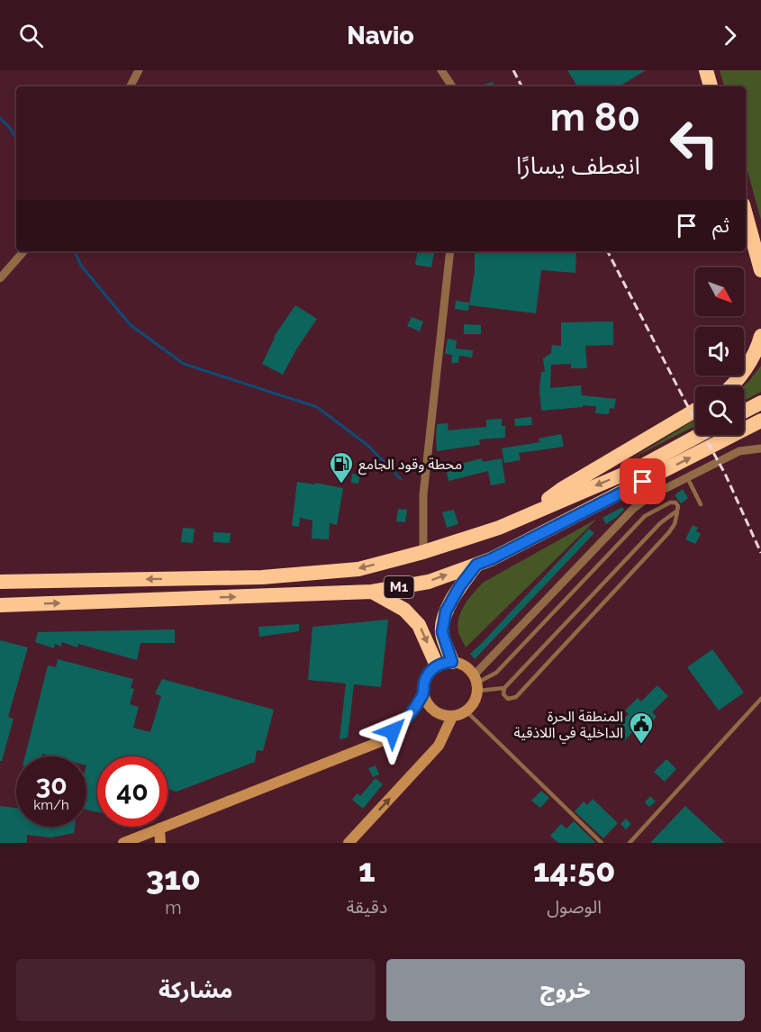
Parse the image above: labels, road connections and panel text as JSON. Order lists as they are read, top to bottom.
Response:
{
  "streets": {
    "highway": ["M1"]
  },
  "places": {
    "fuel station": ["محطة وقود الجامع"],
    "public building": ["المنطقة الحرة الداخلية في اللاذقية"]
  },
  "north": "bottom right",
  "page": {
    "header": "Navio",
    "turn": ["80 m", "انعطف يسارًا"],
    "then": "ثم",
    "speed": "30 km/h",
    "limit": "40",
    "eta": [
      "14:50",
      "الوصول",
      "1",
      "دقيقة",
      "310",
      "m"
    ],
    "buttons": ["خروج", "مشاركة"]
  }
}
